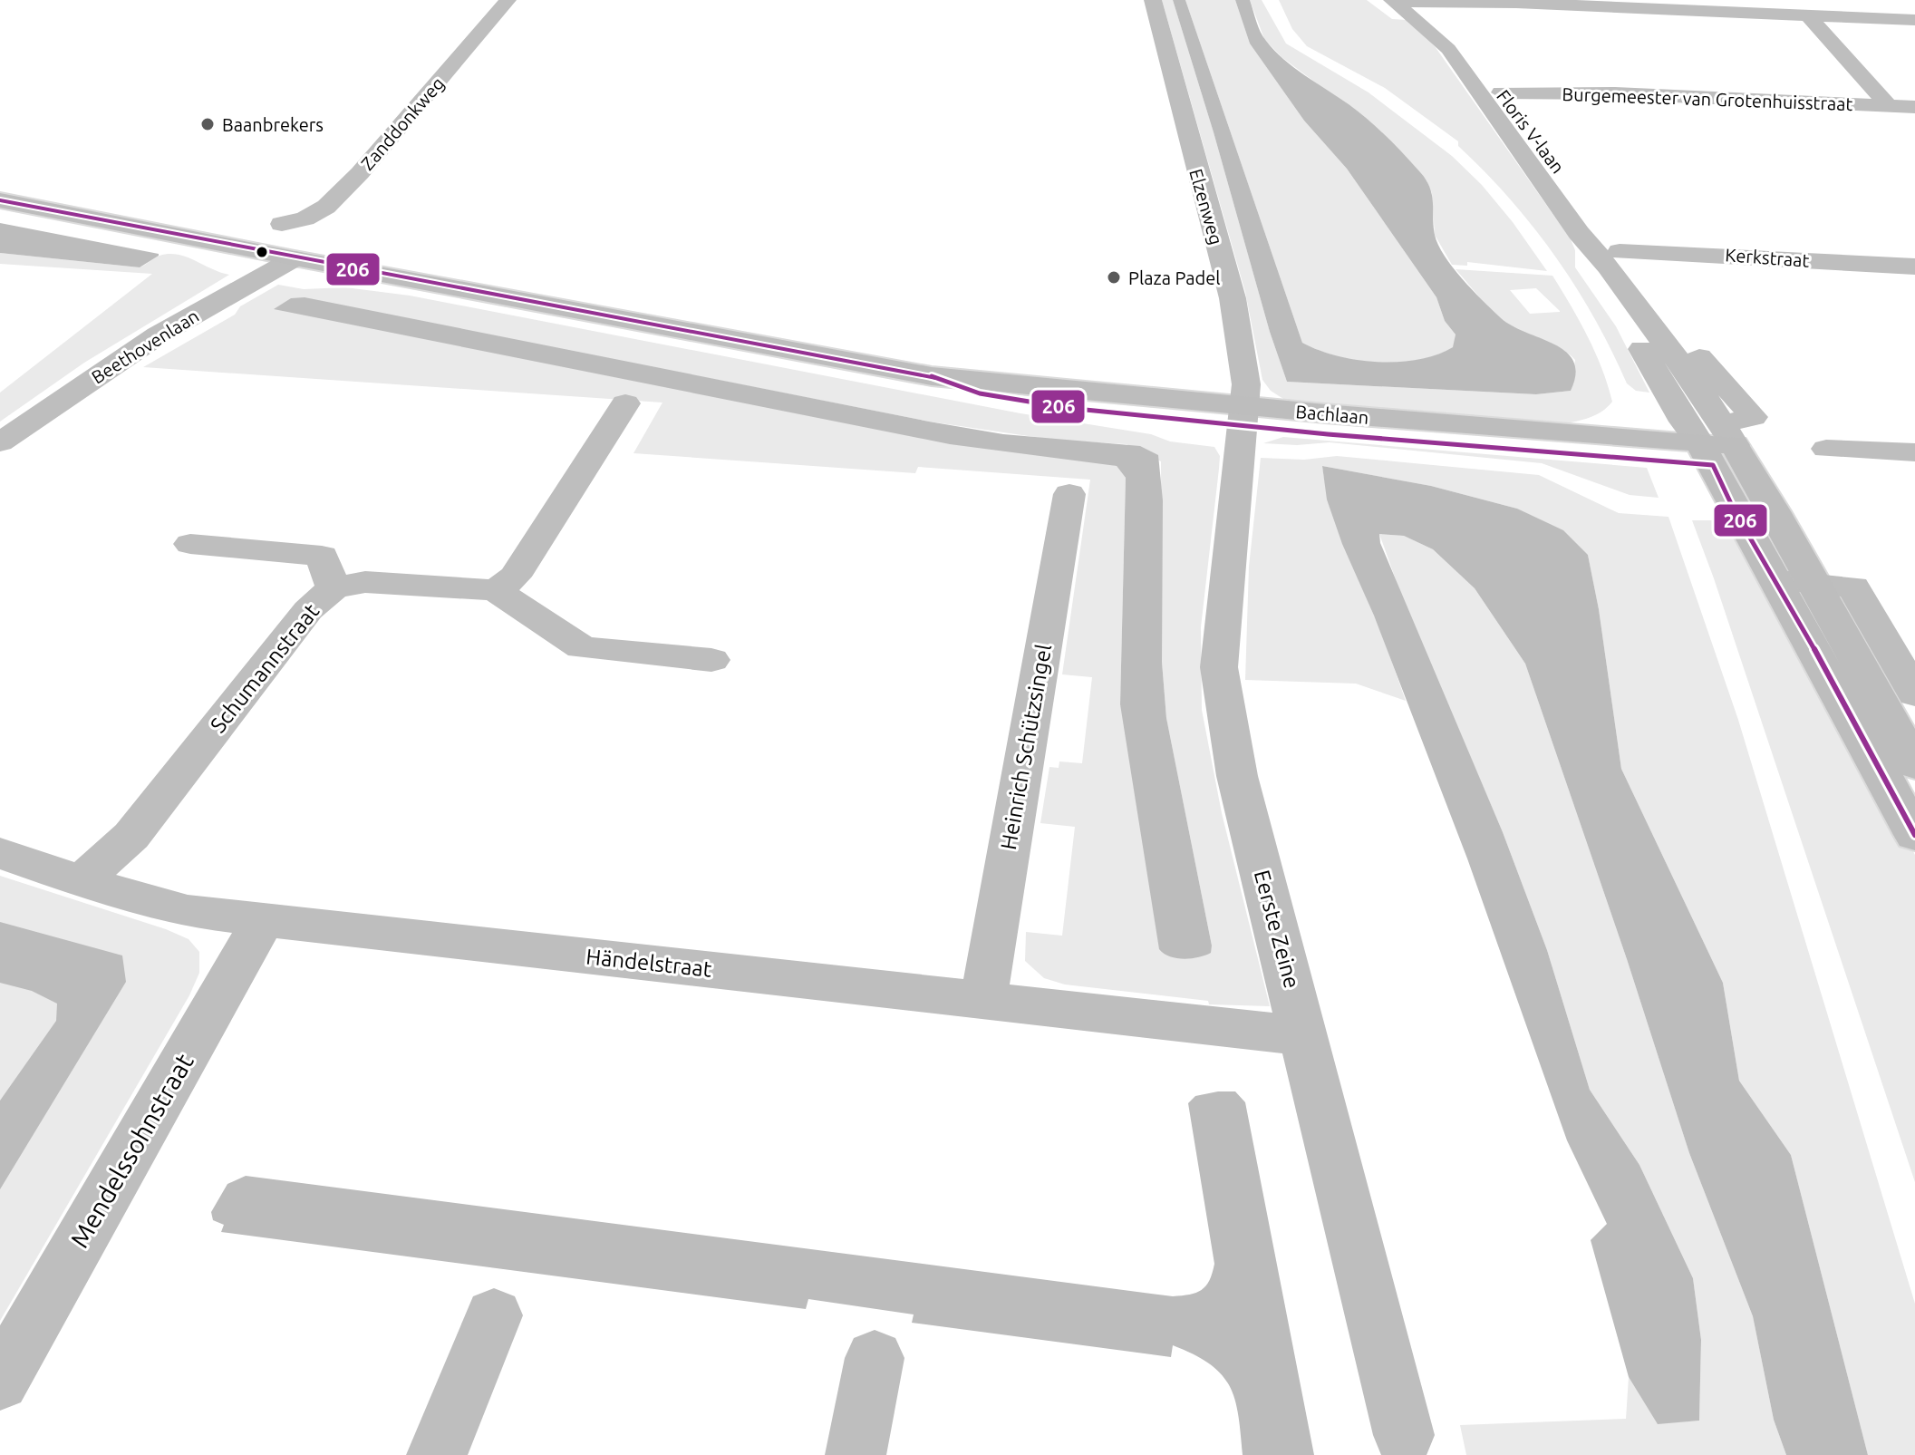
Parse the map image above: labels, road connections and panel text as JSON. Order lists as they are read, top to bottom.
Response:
{
  "streets": {
    "main road": ["Bachlaan"],
    "street": [
      "Burgemeester van Grotenhuisstraat",
      "Zanddonkweg",
      "Floris V-laan",
      "Elzenweg",
      "Kerkstraat",
      "Beethovenlaan",
      "Schumannstraat",
      "Heinrich Schützsingel",
      "Eerste Zeine",
      "Händelstraat",
      "Mendelssohnstraat"
    ]
  },
  "crossings": [
    ["Burgemeester van Grotenhuisstraat", "Floris V-laan"],
    ["Floris V-laan", "Kerkstraat"],
    ["Elzenweg", "Bachlaan"],
    ["Elzenweg", "Eerste Zeine"],
    ["Beethovenlaan", "Bachlaan"],
    ["Bachlaan", "Eerste Zeine"],
    ["Schumannstraat", "Händelstraat"],
    ["Heinrich Schützsingel", "Händelstraat"],
    ["Eerste Zeine", "Händelstraat"],
    ["Händelstraat", "Mendelssohnstraat"]
  ],
  "places": ["Baanbrekers", "Plaza Padel"],
  "lines": ["transit line 206"]
}
